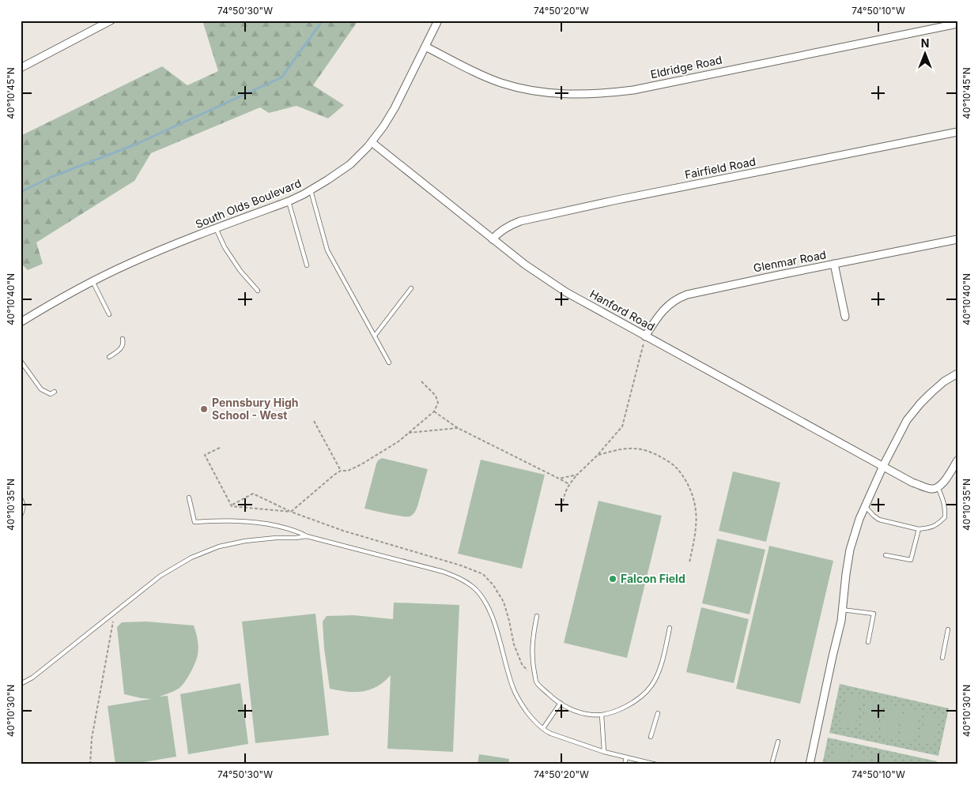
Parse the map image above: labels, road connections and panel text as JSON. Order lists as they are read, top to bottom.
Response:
{
  "streets": {
    "street": [
      "Eldridge Road",
      "Fairfield Road",
      "South Olds Boulevard",
      "Glenmar Road",
      "Hanford Road"
    ]
  },
  "crossings": [
    ["Eldridge Road", "South Olds Boulevard"],
    ["Fairfield Road", "Hanford Road"],
    ["South Olds Boulevard", "Hanford Road"],
    ["Glenmar Road", "Hanford Road"]
  ],
  "places": ["Pennsbury High School - West", "Falcon Field"],
  "north": "top",
  "coordinates": [
    "74°50'30\"W",
    "74°50'20\"W",
    "74°50'10\"W",
    "40°10'45\"N",
    "40°10'40\"N",
    "40°10'35\"N",
    "40°10'30\"N"
  ]
}
